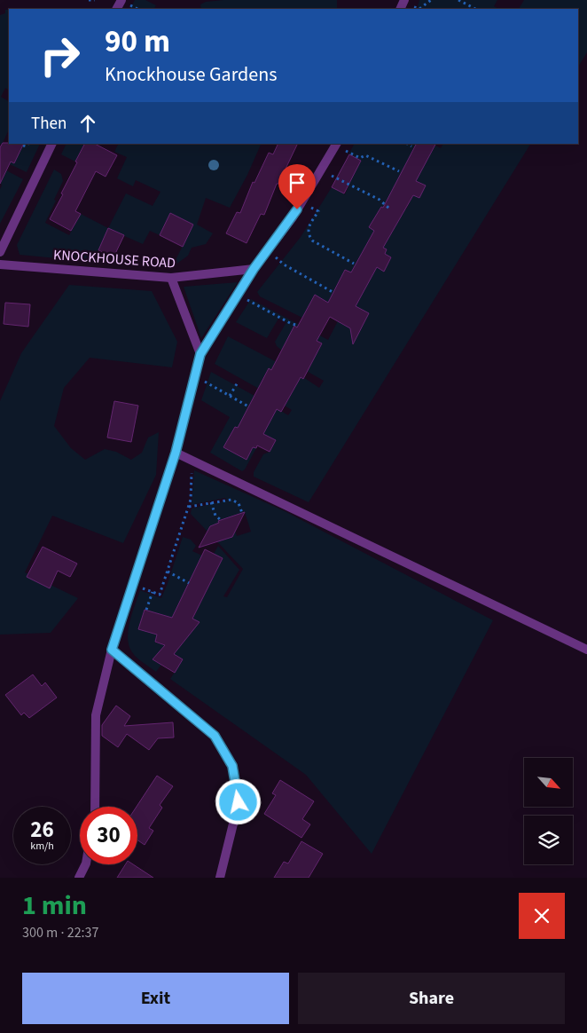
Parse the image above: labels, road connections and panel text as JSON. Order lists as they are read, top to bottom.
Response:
{
  "streets": {
    "street": ["KNOCKHOUSE ROAD"]
  },
  "north": "bottom right",
  "page": {
    "turn": ["90 m", "Knockhouse Gardens"],
    "then": "Then",
    "speed": "26 km/h",
    "limit": "30",
    "heading": ["1 min", "300 m · 22:37"],
    "buttons": ["Exit", "Share"]
  }
}
